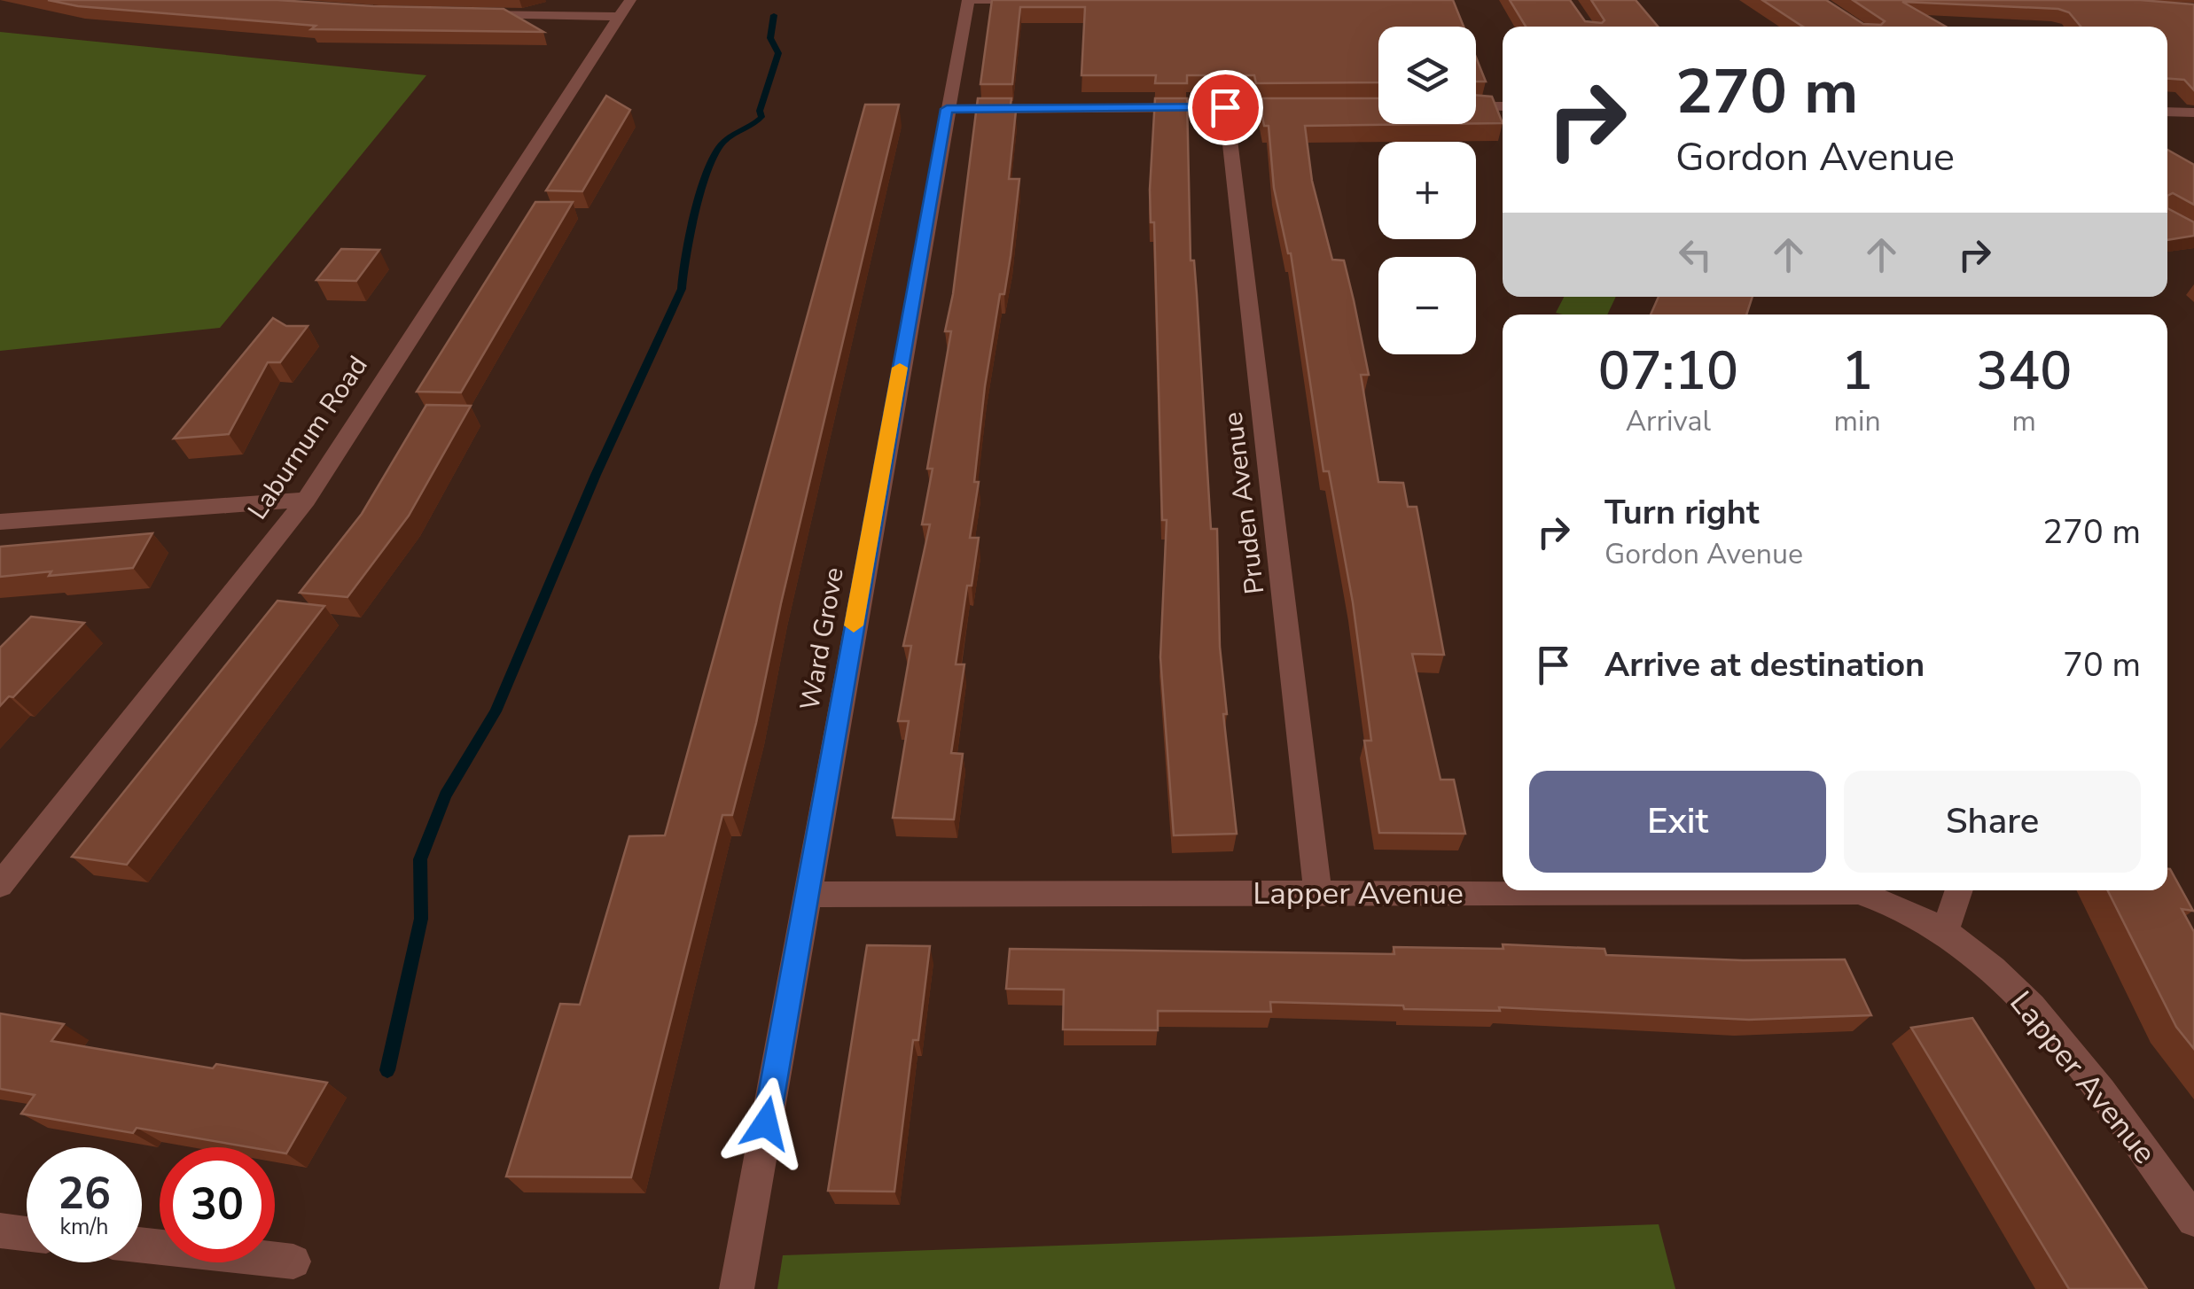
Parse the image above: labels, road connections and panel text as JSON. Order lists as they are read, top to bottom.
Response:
{
  "streets": {
    "street": [
      "Laburnum Road",
      "Pruden Avenue",
      "Ward Grove",
      "Lapper Avenue"
    ]
  },
  "crossings": [
    ["Pruden Avenue", "Lapper Avenue"],
    ["Ward Grove", "Lapper Avenue"]
  ],
  "page": {
    "map_buttons": ["+", "−"],
    "turn": ["270 m", "Gordon Avenue"],
    "eta": [
      "07:10",
      "Arrival",
      "1",
      "min",
      "340",
      "m"
    ],
    "list": [
      {
        "name": "Turn right",
        "note": "Gordon Avenue",
        "value": "270 m"
      },
      {
        "name": "Arrive at destination",
        "value": "70 m"
      }
    ],
    "buttons": ["Exit", "Share"],
    "speed": "26 km/h",
    "limit": "30"
  }
}
